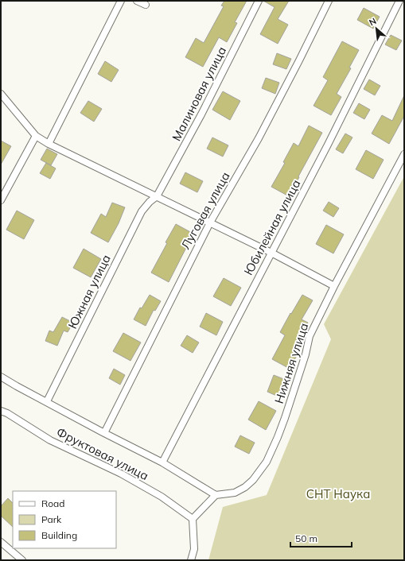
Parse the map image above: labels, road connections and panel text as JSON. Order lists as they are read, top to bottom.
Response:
{
  "streets": {
    "street": [
      "Малиновая улица",
      "Луговая улица",
      "Юбилейная улица",
      "Южная улица",
      "Нижняя улица",
      "Фруктовая улица"
    ]
  },
  "crossings": [
    ["Малиновая улица", "Южная улица"]
  ],
  "parks": ["СНТ Наука"],
  "legend": ["Road", "Park", "Building"],
  "scale_bar": "50 m",
  "north": "top left"
}
